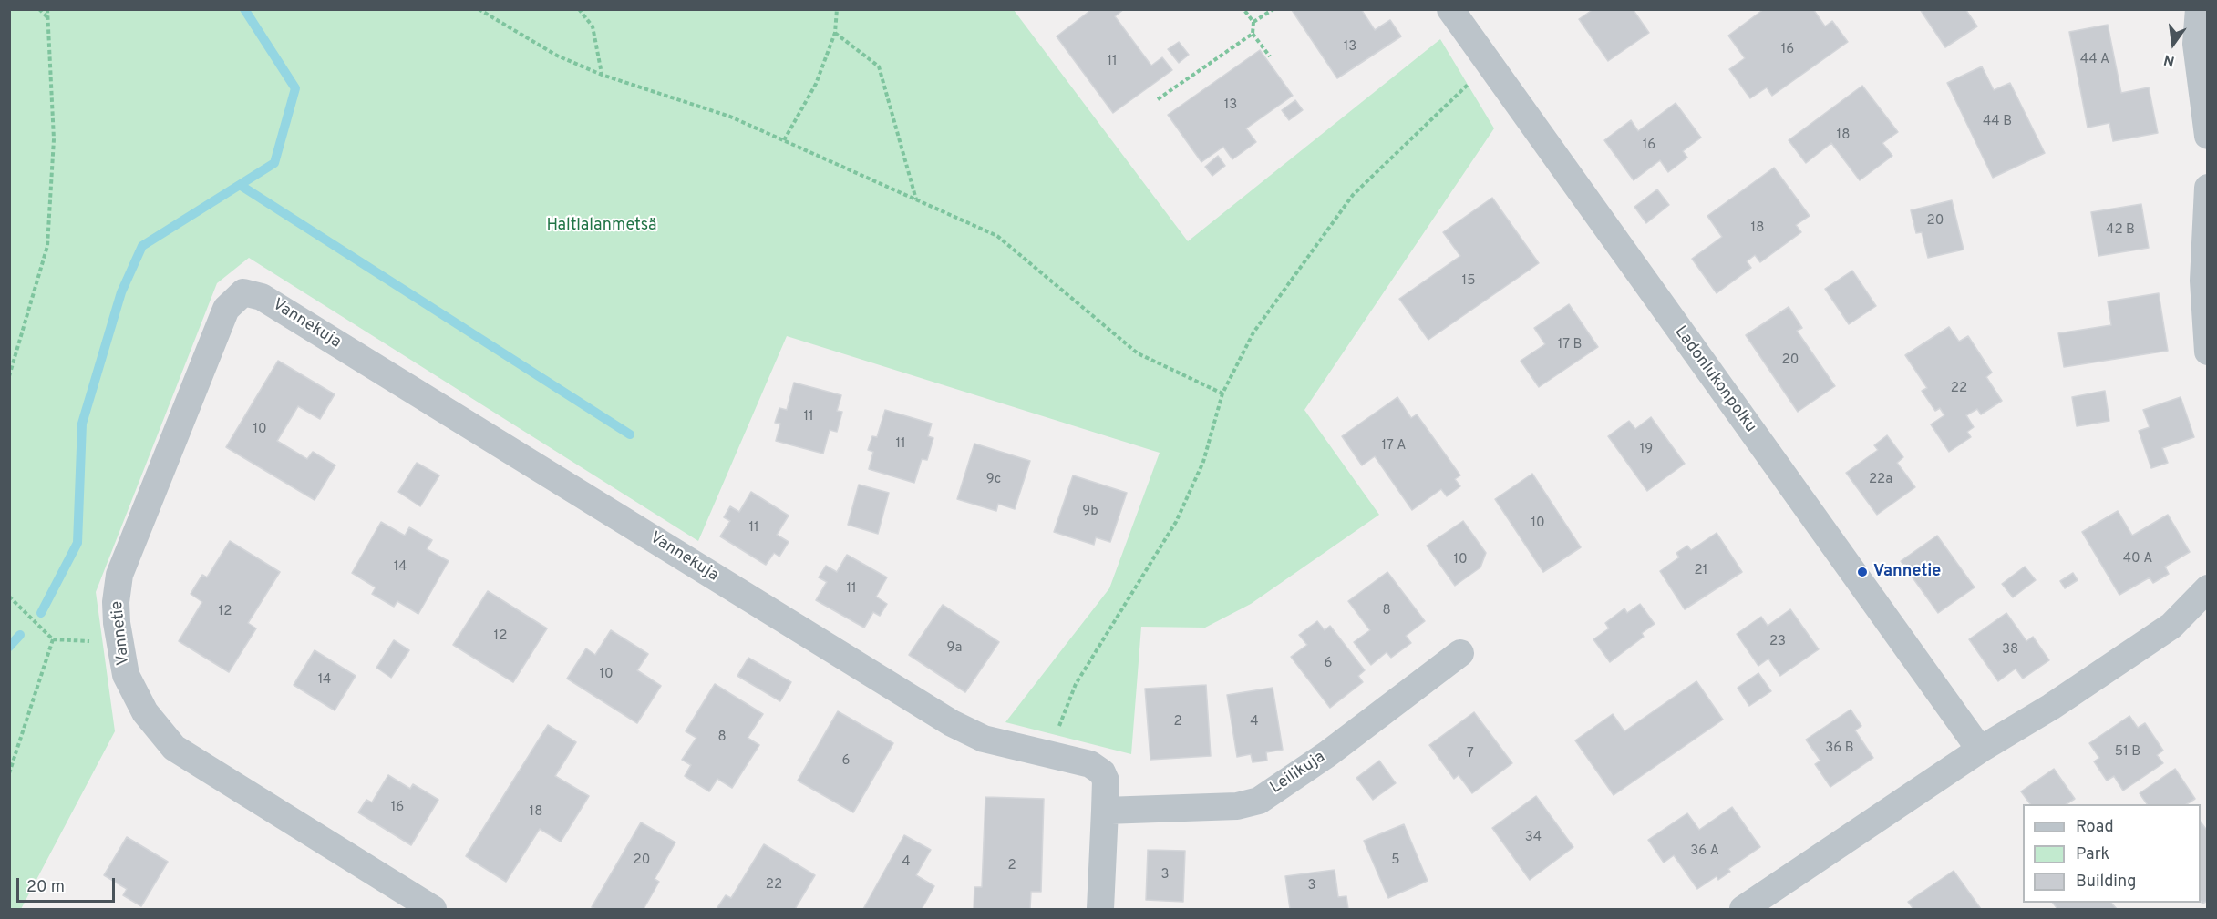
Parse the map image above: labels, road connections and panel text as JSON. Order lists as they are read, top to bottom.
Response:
{
  "streets": {
    "street": [
      "Vannekuja",
      "Ladonlukonpolku",
      "Vannetie",
      "Leilikuja"
    ]
  },
  "crossings": [
    ["Vannekuja", "Vannetie"],
    ["Vannekuja", "Leilikuja"]
  ],
  "parks": ["Haltialanmetsä"],
  "places": ["Vannetie"],
  "house_numbers": [
    "13",
    "16",
    "44 A",
    "11",
    "13",
    "44 B",
    "18",
    "16",
    "20",
    "18",
    "42 B",
    "15",
    "17 B",
    "20",
    "22",
    "11",
    "10",
    "11",
    "17 A",
    "19",
    "9c",
    "22a",
    "9b",
    "10",
    "11",
    "40 A",
    "10",
    "14",
    "21",
    "11",
    "8",
    "12",
    "12",
    "23",
    "9a",
    "38",
    "6",
    "10",
    "14",
    "2",
    "4",
    "8",
    "36 B",
    "51 B",
    "7",
    "6",
    "16",
    "18",
    "34",
    "36 A",
    "20",
    "5",
    "4",
    "2",
    "3",
    "22",
    "3"
  ],
  "legend": ["Road", "Park", "Building"],
  "scale_bar": "20 m",
  "north": "bottom"
}
